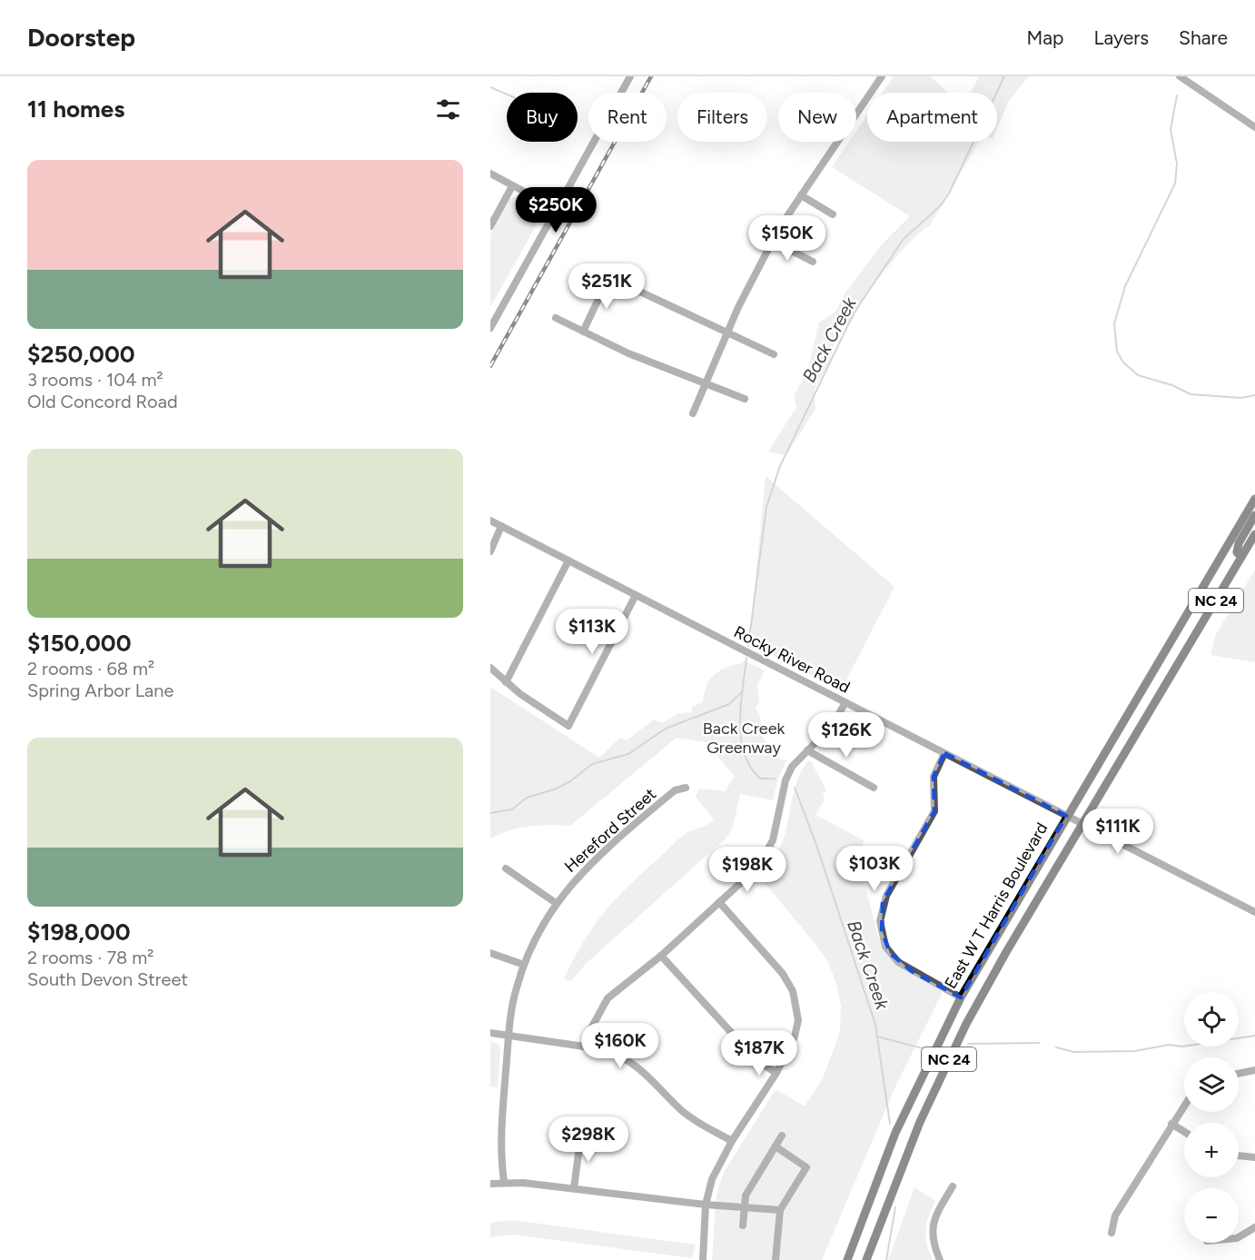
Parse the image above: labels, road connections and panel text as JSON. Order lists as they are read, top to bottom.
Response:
{
  "streets": {
    "main road": ["NC 24", "East W T Harris Boulevard"],
    "street": ["Rocky River Road", "Hereford Street"]
  },
  "crossings": [
    ["Rocky River Road", "East W T Harris Boulevard"]
  ],
  "water": ["Back Creek"],
  "parks": ["Back Creek Greenway"],
  "page": {
    "header": "Doorstep",
    "nav": ["Map", "Layers", "Share"],
    "heading": "11 homes",
    "chip": [
      "Buy",
      "Rent",
      "Filters",
      "New",
      "Apartment"
    ],
    "list": [
      {
        "name": "$250,000",
        "note": "3 rooms · 104 m² · Old Concord Road"
      },
      {
        "name": "$150,000",
        "note": "2 rooms · 68 m² · Spring Arbor Lane"
      },
      {
        "name": "$198,000",
        "note": "2 rooms · 78 m² · South Devon Street"
      }
    ],
    "price": [
      "$250K",
      "$150K",
      "$251K",
      "$113K",
      "$126K",
      "$111K",
      "$103K",
      "$198K",
      "$160K",
      "$187K",
      "$298K"
    ],
    "map_buttons": ["+", "−"]
  }
}
